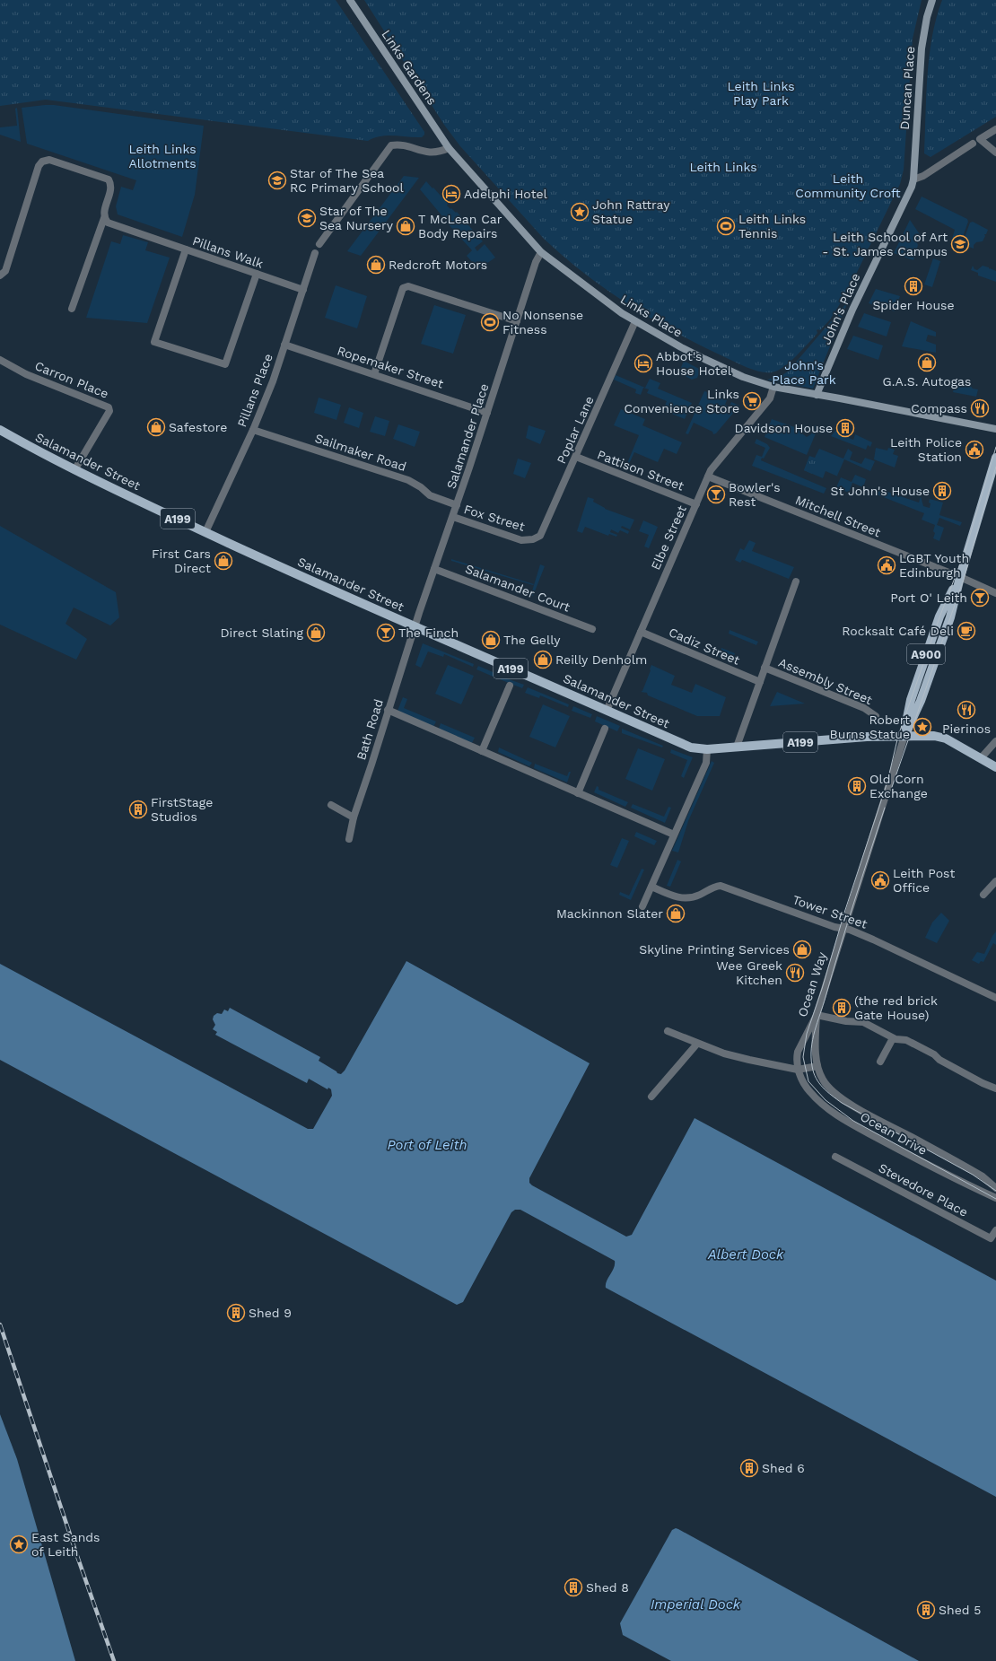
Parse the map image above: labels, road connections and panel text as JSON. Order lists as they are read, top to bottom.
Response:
{
  "streets": {
    "main road": ["Salamander Street", "A199", "A900"],
    "street": [
      "Links Gardens",
      "Duncan Place",
      "Pillans Walk",
      "John's Place",
      "Links Place",
      "Ropemaker Street",
      "Carron Place",
      "Pillans Place",
      "Poplar Lane",
      "Salamander Place",
      "Sailmaker Road",
      "Pattison Street",
      "Mitchell Street",
      "Fox Street",
      "Elbe Street",
      "Salamander Court",
      "Cadiz Street",
      "Assembly Street",
      "Bath Road",
      "Tower Street",
      "Ocean Way",
      "Ocean Drive",
      "Stevedore Place"
    ]
  },
  "crossings": [
    ["Links Gardens", "Links Place"],
    ["Duncan Place", "John's Place"],
    ["Pillans Walk", "Pillans Place"],
    ["John's Place", "Links Place"],
    ["Links Place", "Poplar Lane"],
    ["Links Place", "Salamander Place"],
    ["Links Place", "Elbe Street"],
    ["Ropemaker Street", "Pillans Place"],
    ["Ropemaker Street", "Salamander Place"],
    ["Carron Place", "Salamander Street"],
    ["Pillans Place", "Sailmaker Road"],
    ["Pillans Place", "Salamander Street"],
    ["Poplar Lane", "Pattison Street"],
    ["Poplar Lane", "Fox Street"],
    ["Salamander Place", "Sailmaker Road"],
    ["Salamander Place", "Salamander Street"],
    ["Salamander Place", "Fox Street"],
    ["Salamander Place", "Salamander Court"],
    ["Salamander Place", "Bath Road"],
    ["Salamander Street", "A199"],
    ["Salamander Street", "Elbe Street"],
    ["Salamander Street", "Bath Road"],
    ["Pattison Street", "Elbe Street"],
    ["Mitchell Street", "Elbe Street"],
    ["Mitchell Street", "A900"],
    ["A199", "A900"],
    ["A199", "Assembly Street"],
    ["A199", "Ocean Way"],
    ["Elbe Street", "Cadiz Street"],
    ["Cadiz Street", "Assembly Street"],
    ["A900", "Ocean Way"],
    ["Tower Street", "Ocean Way"],
    ["Ocean Way", "Ocean Drive"]
  ],
  "water": ["Port of Leith", "Albert Dock", "Imperial Dock"],
  "parks": [
    "Leith Links Play Park",
    "Leith Links Allotments",
    "Leith Links",
    "Leith Community Croft",
    "John's Place Park"
  ],
  "places": {
    "school or university": ["Star of The Sea RC Primary School", "Star of The Sea Nursery", "Leith School of Art - St. James Campus"],
    "hotel": ["Adelphi Hotel", "Abbot's House Hotel"],
    "place": ["John Rattray Statue", "Robert Burns Statue", "East Sands of Leith"],
    "shop": [
      "T McLean Car Body Repairs",
      "Redcroft Motors",
      "G.A.S. Autogas",
      "Safestore",
      "First Cars Direct",
      "Direct Slating",
      "The Gelly",
      "Reilly Denholm",
      "Mackinnon Slater",
      "Skyline Printing Services"
    ],
    "sports": ["Leith Links Tennis", "No Nonsense Fitness"],
    "building": [
      "Spider House",
      "Davidson House",
      "St John's House",
      "Old Corn Exchange",
      "FirstStage Studios",
      "(the red brick Gate House)",
      "Shed 9",
      "Shed 6",
      "Shed 8",
      "Shed 5"
    ],
    "supermarket": ["Links Convenience Store"],
    "restaurant": ["Compass", "Pierinos", "Wee Greek Kitchen"],
    "public building": ["Leith Police Station", "LGBT Youth Edinburgh", "Leith Post Office"],
    "bar": ["Bowler's Rest", "Port O' Leith", "The Finch"],
    "cafe": ["Rocksalt Café Deli"]
  }
}
